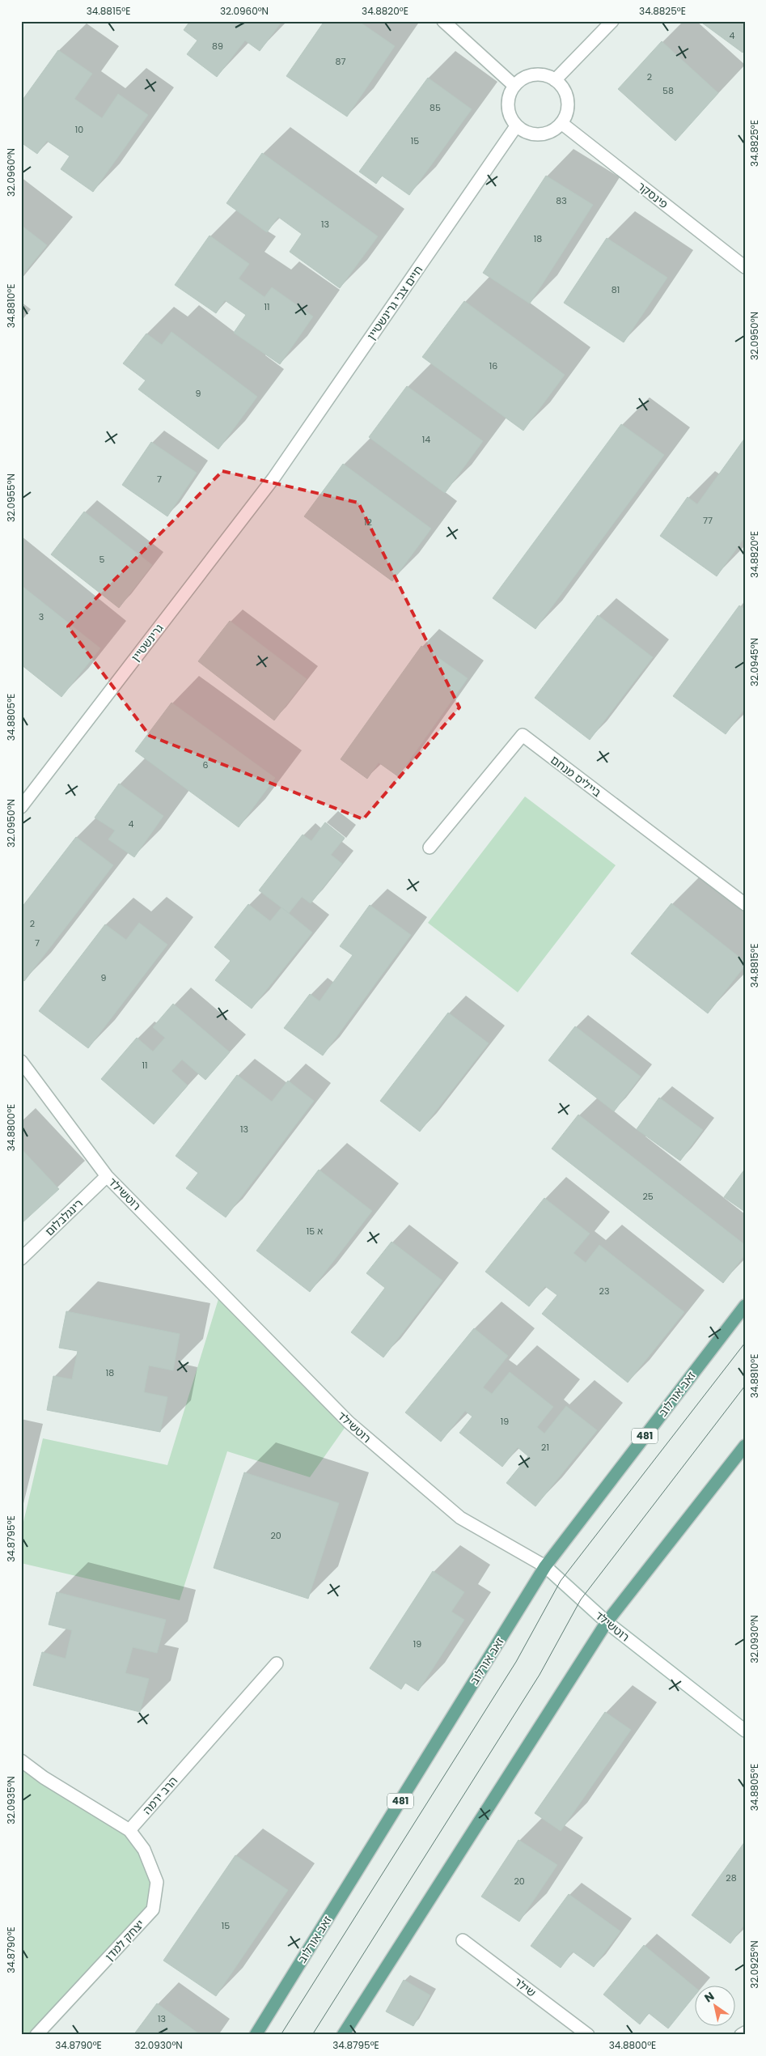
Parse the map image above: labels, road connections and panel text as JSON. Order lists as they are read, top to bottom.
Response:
{
  "streets": {
    "main road": ["זאב אורלוב", "481"],
    "street": [
      "פינסקר",
      "חיים צבי גרינשטיין",
      "גרינשטיין",
      "בייליס מנחם",
      "רוטשילד",
      "רינגלבלום",
      "הרב ירמה",
      "יצחק למדן",
      "שילר"
    ]
  },
  "crossings": [
    ["פינסקר", "חיים צבי גרינשטיין"],
    ["חיים צבי גרינשטיין", "גרינשטיין"],
    ["רוטשילד", "רינגלבלום"],
    ["רוטשילד", "זאב אורלוב"],
    ["הרב ירמה", "יצחק למדן"]
  ],
  "house_numbers": [
    "4",
    "89",
    "87",
    "2",
    "58",
    "85",
    "10",
    "15",
    "83",
    "13",
    "18",
    "81",
    "11",
    "16",
    "9",
    "14",
    "7",
    "77",
    "12",
    "5",
    "3",
    "6",
    "4",
    "2",
    "7",
    "9",
    "11",
    "13",
    "25",
    "15 א",
    "23",
    "18",
    "19",
    "21",
    "20",
    "19",
    "28",
    "20",
    "15",
    "13"
  ],
  "north": "top left",
  "coordinates": [
    "34.8815°E",
    "32.0960°N",
    "34.8820°E",
    "34.8825°E",
    "34.8810°E",
    "32.0950°N",
    "32.0955°N",
    "32.0945°N",
    "34.8805°E",
    "34.8800°E",
    "34.8795°E",
    "32.0930°N",
    "32.0935°N",
    "34.8790°E",
    "32.0925°N"
  ]
}
